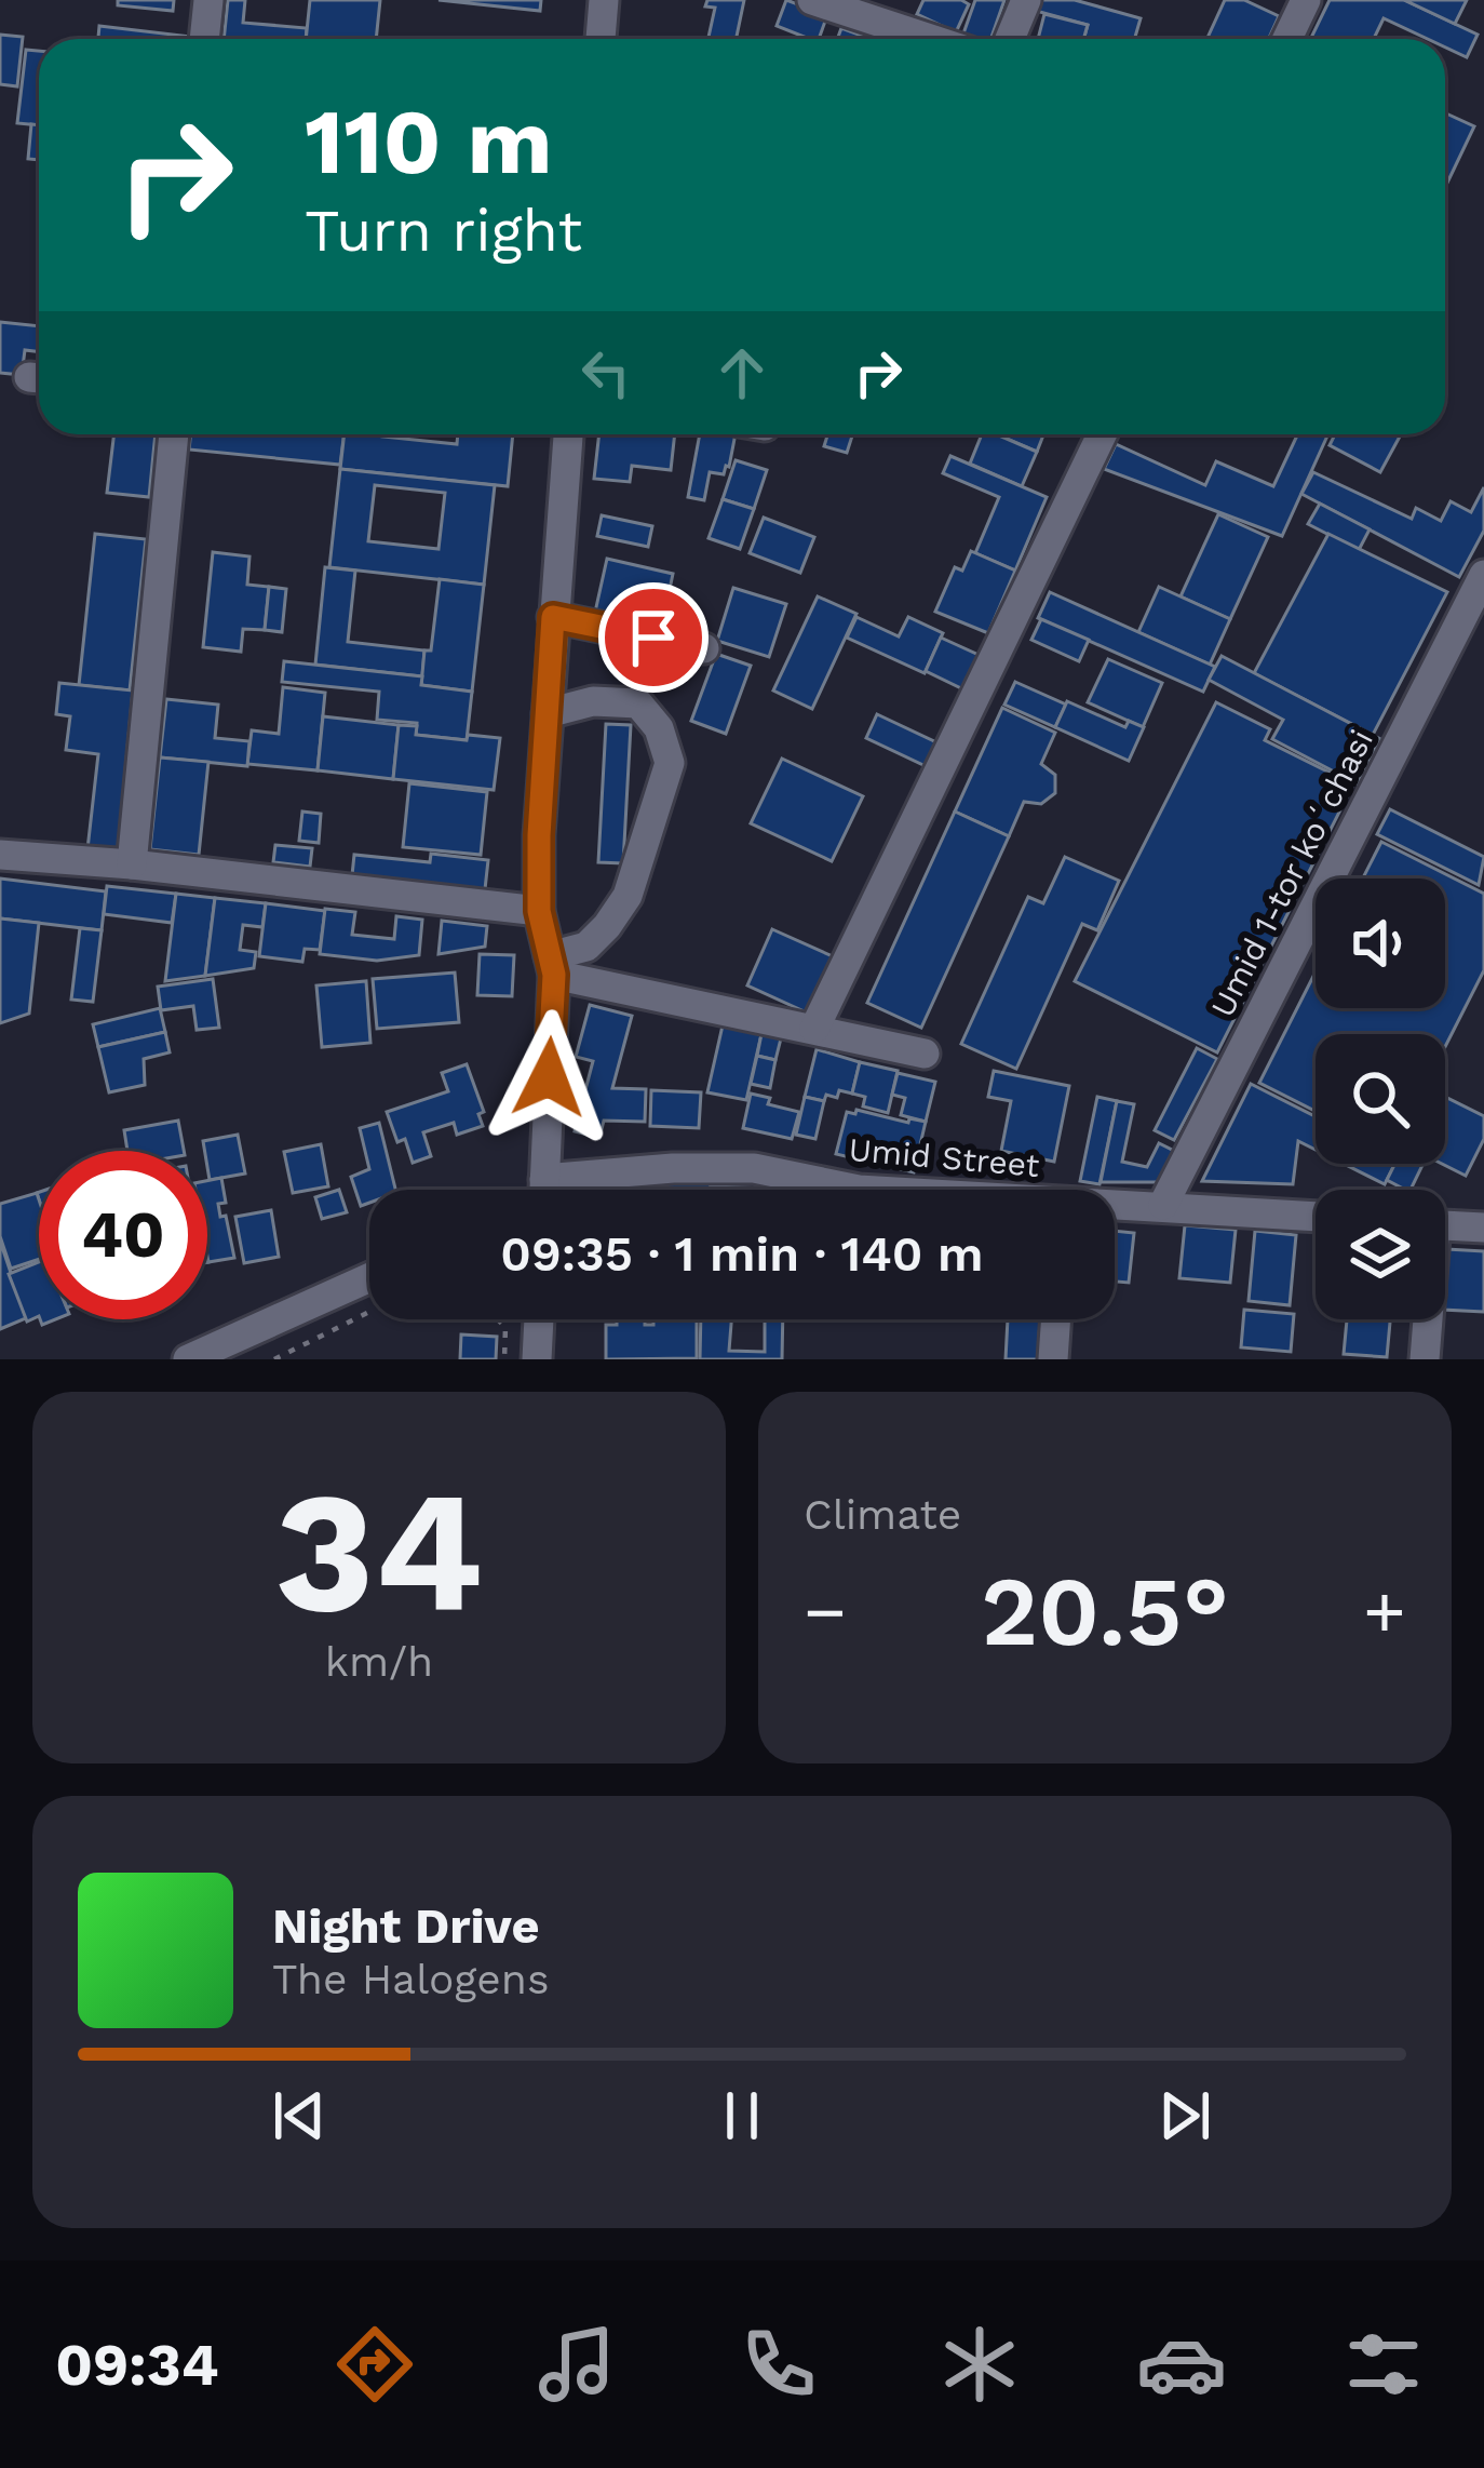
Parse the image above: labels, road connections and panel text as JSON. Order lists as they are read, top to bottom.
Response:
{
  "streets": {
    "street": ["Umid 1-tor koʻchasi", "Umid Street"]
  },
  "crossings": [
    ["Umid 1-tor koʻchasi", "Umid Street"]
  ],
  "page": {
    "turn": ["110 m", "Turn right"],
    "limit": "40",
    "trip": "09:35 · 1 min · 140 m",
    "tile": [
      ["34", "km/h"],
      "Climate"
    ],
    "heat": ["−", "20.5°", "+"],
    "song": ["Night Drive", "The Halogens"],
    "tabs": "09:34"
  }
}
